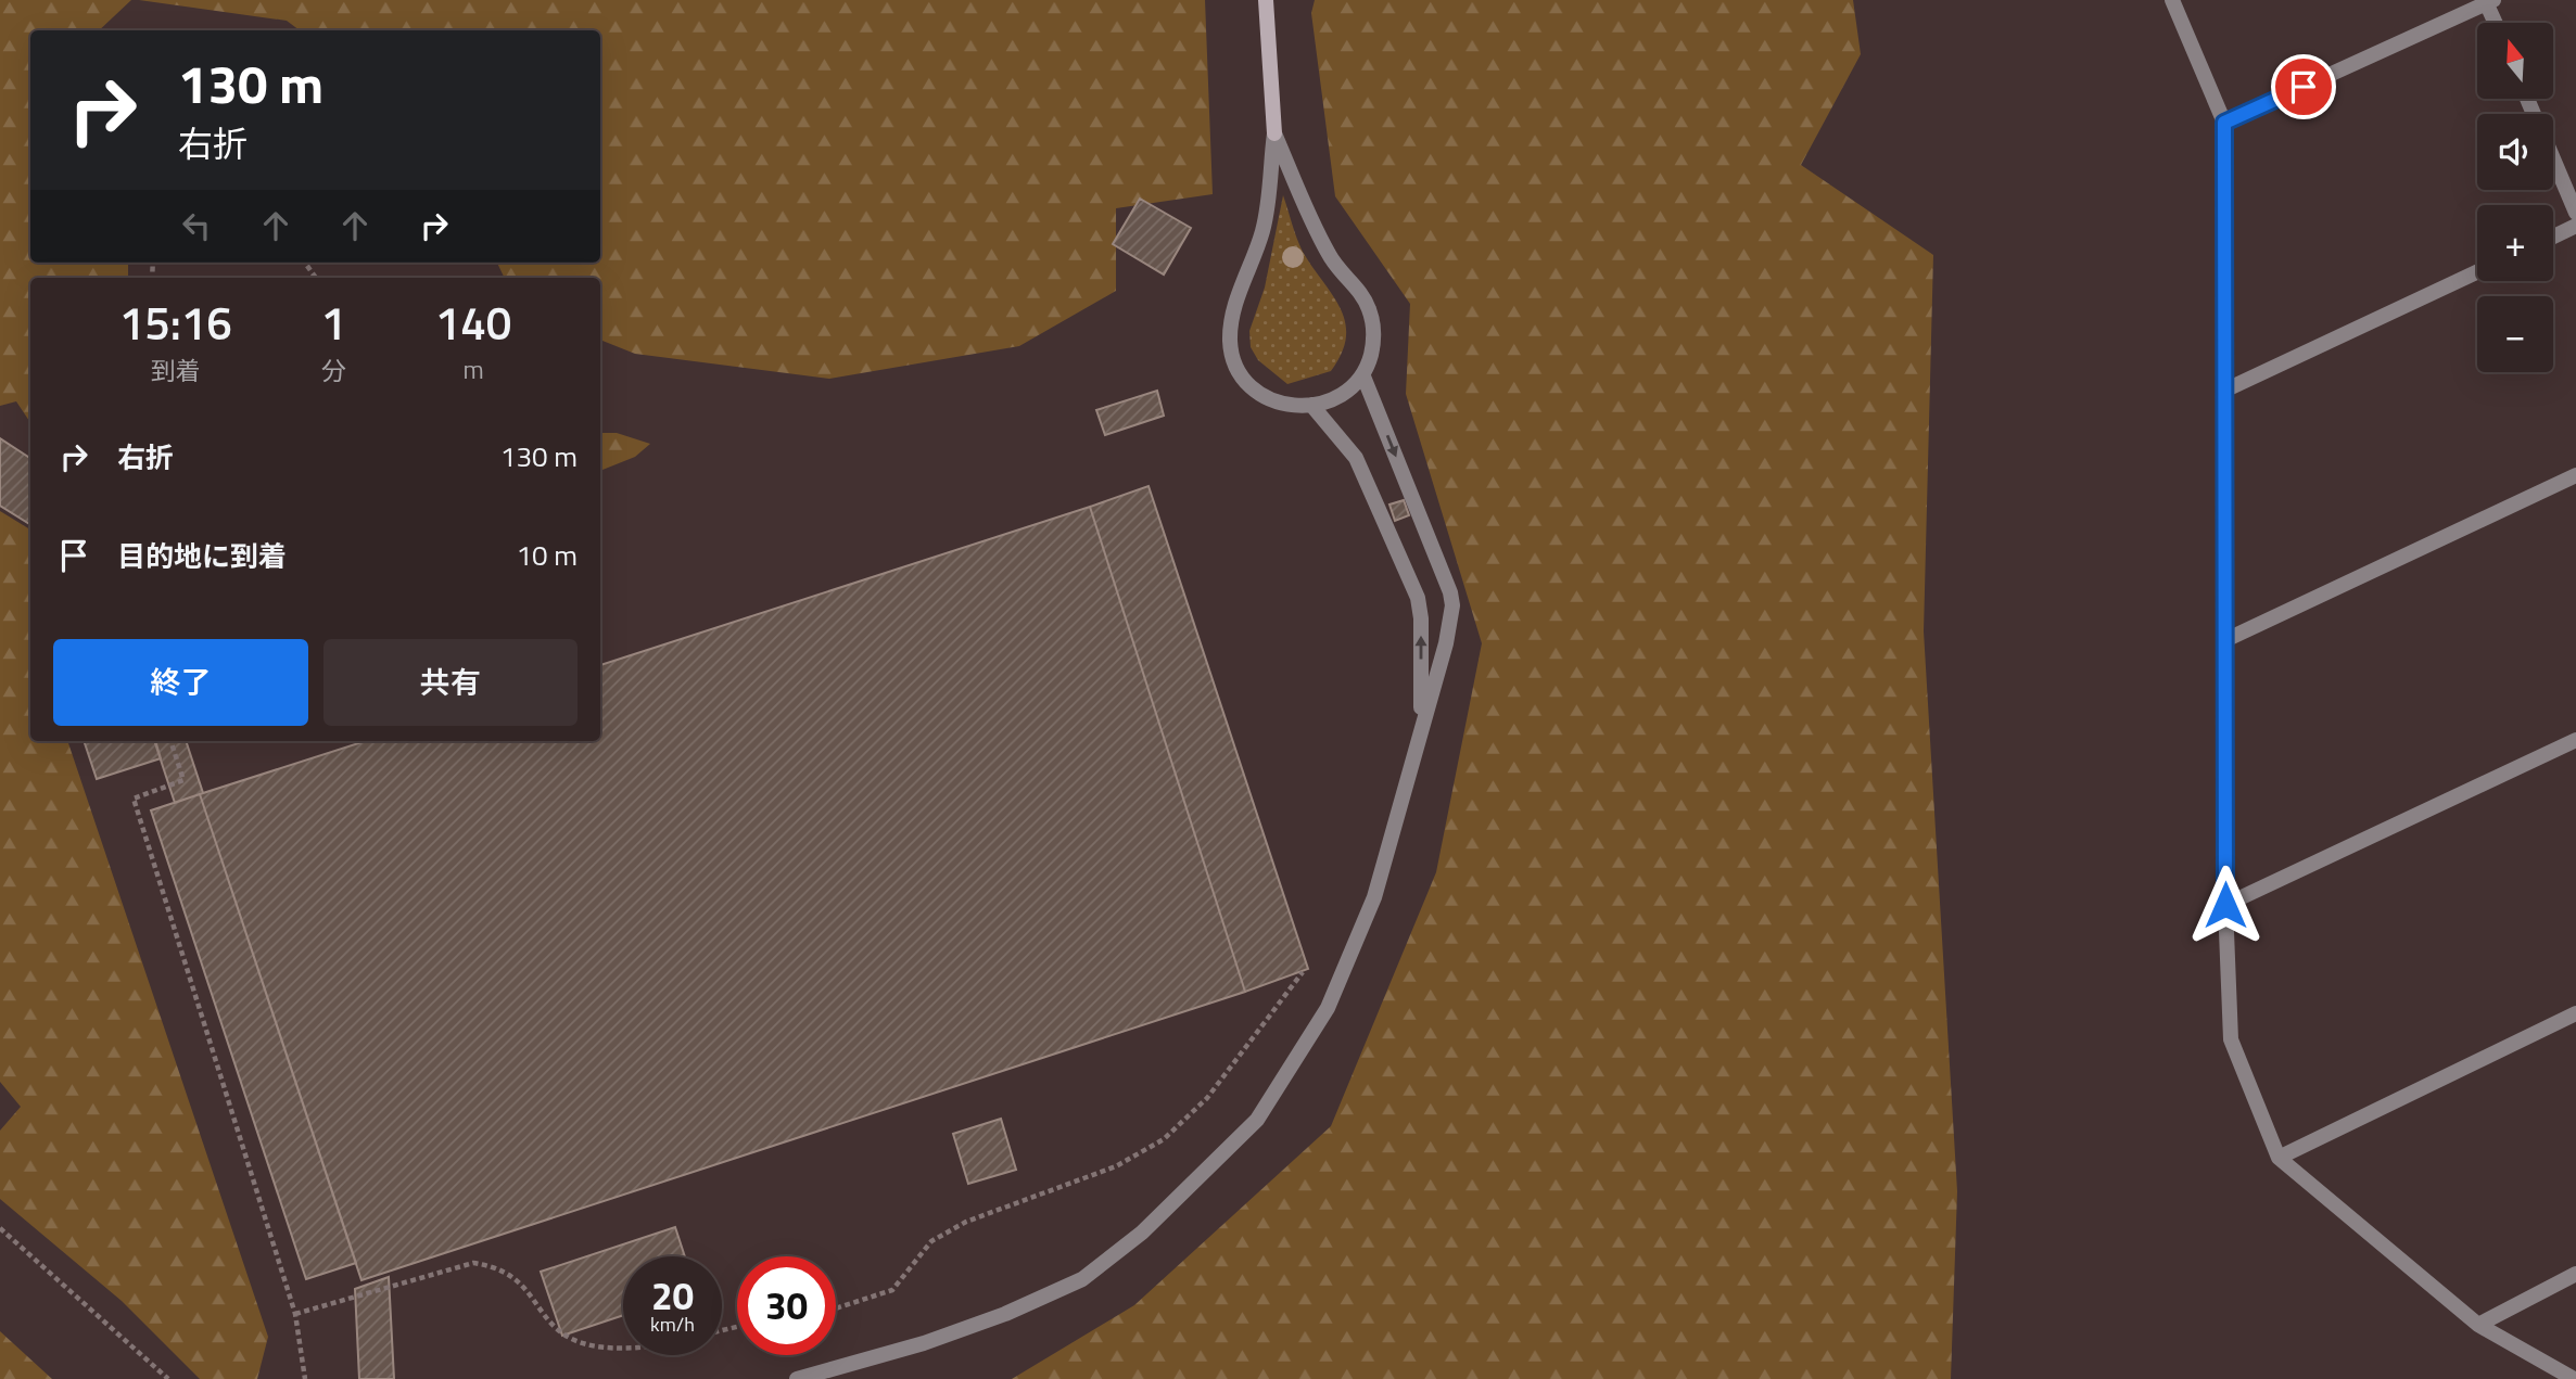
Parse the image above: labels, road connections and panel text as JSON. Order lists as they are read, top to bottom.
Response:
{
  "north": "top",
  "page": {
    "map_buttons": ["+", "−"],
    "turn": ["130 m", "右折"],
    "eta": [
      "15:16",
      "到着",
      "1",
      "分",
      "140",
      "m"
    ],
    "list": [
      {
        "name": "右折",
        "value": "130 m"
      },
      {
        "name": "目的地に到着",
        "value": "10 m"
      }
    ],
    "buttons": ["終了", "共有"],
    "speed": "20 km/h",
    "limit": "30"
  }
}
